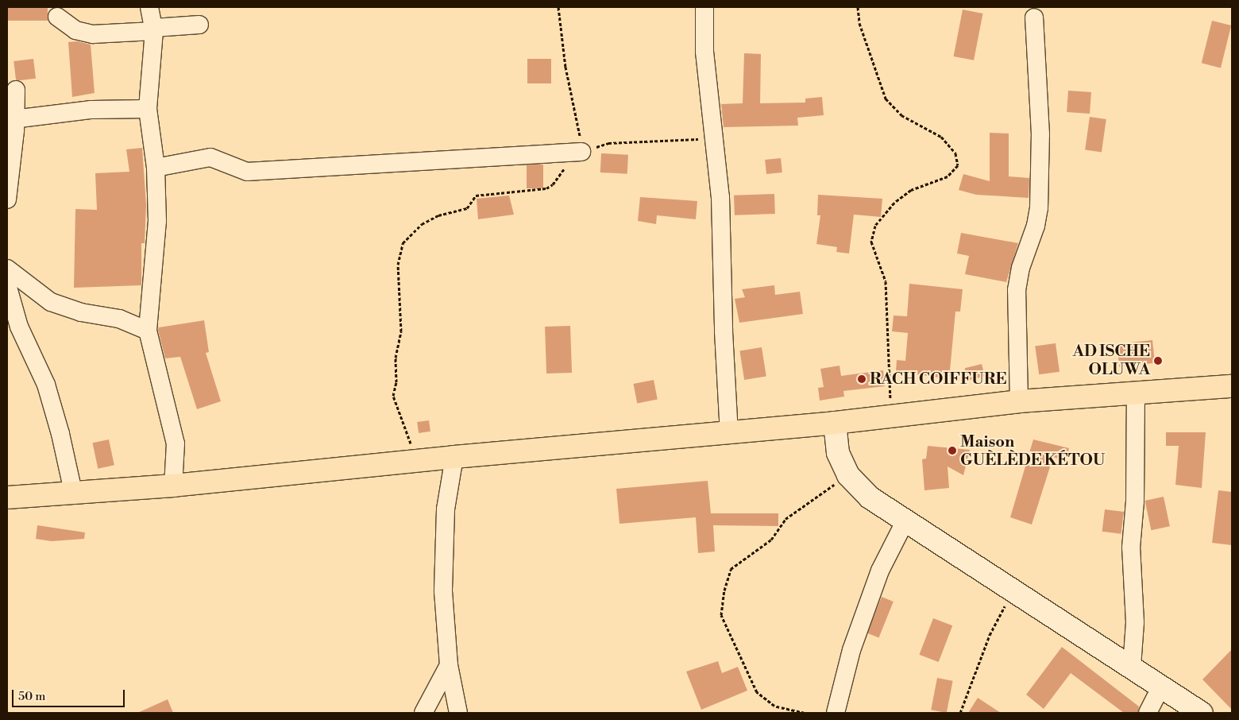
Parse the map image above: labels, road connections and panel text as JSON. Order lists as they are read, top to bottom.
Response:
{
  "places": ["AD ISCHE OLUWA", "RACH COIFFURE", "Maison GUÈLÈDE KÉTOU"],
  "scale_bar": "50 m"
}
